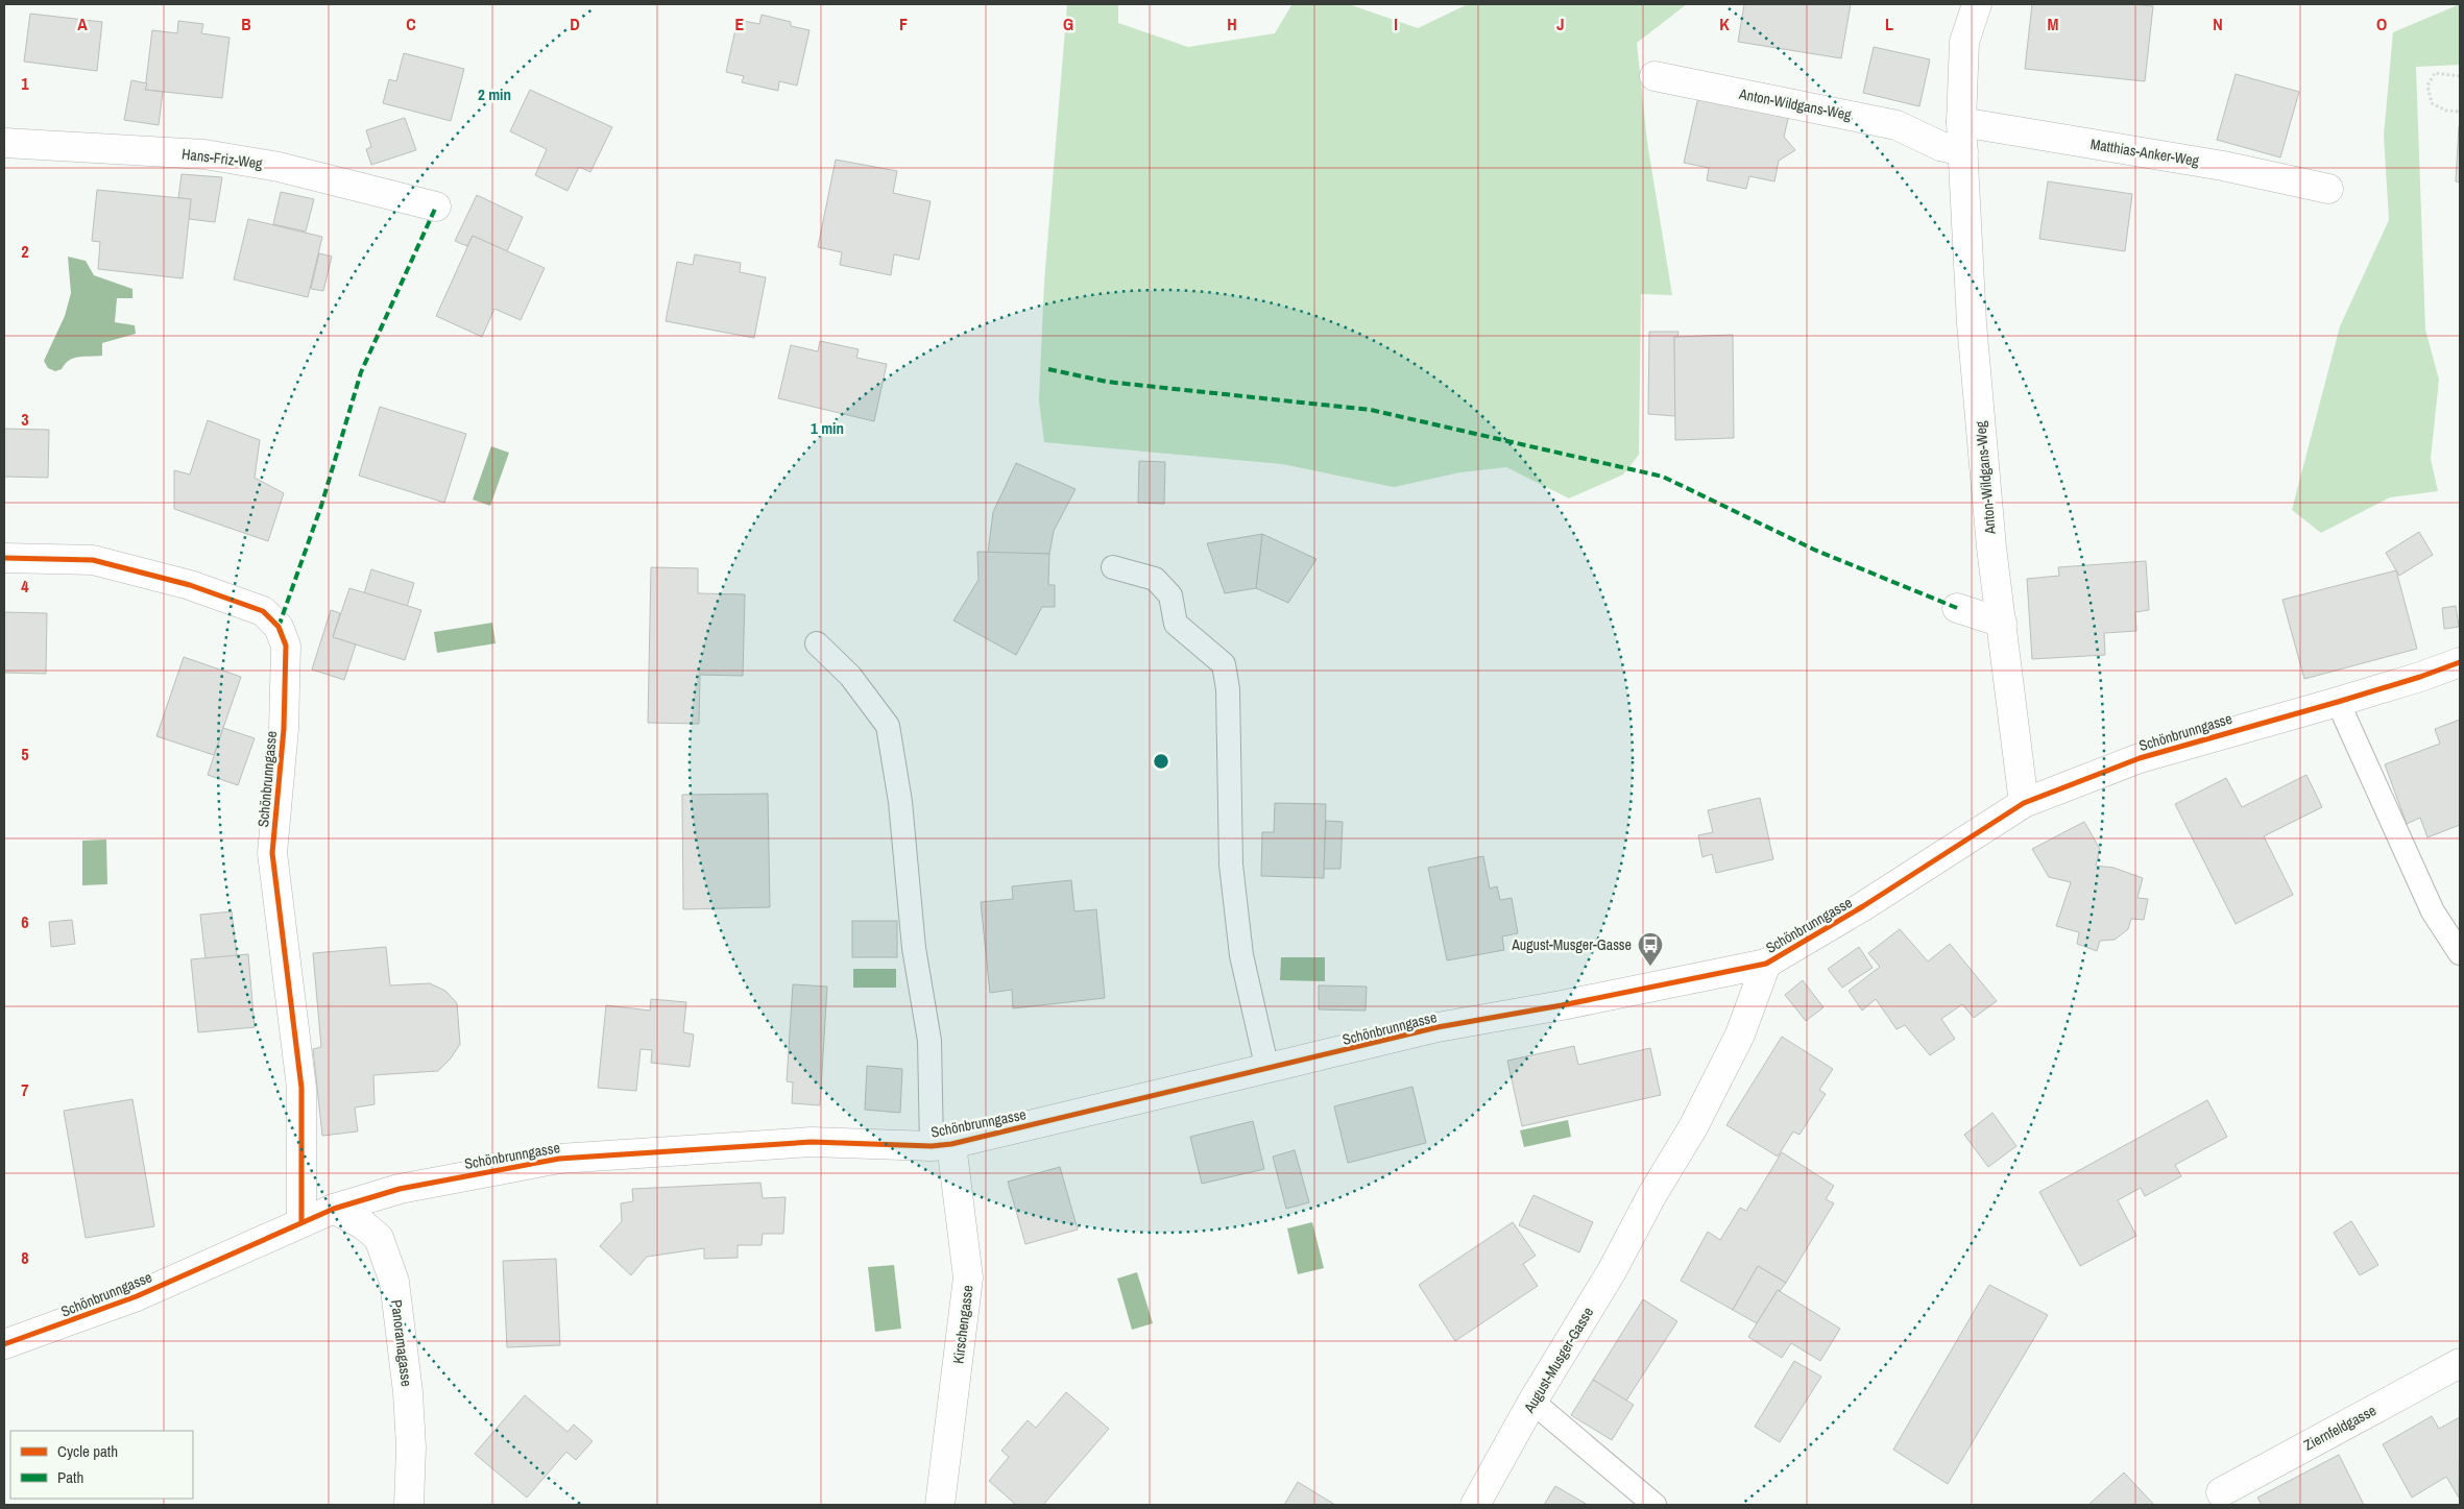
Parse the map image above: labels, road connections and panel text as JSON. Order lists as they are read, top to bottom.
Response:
{
  "streets": {
    "street": [
      "Anton-Wildgans-Weg",
      "Matthias-Anker-Weg",
      "Hans-Friz-Weg",
      "Schönbrunngasse",
      "Kirschengasse",
      "Panoramagasse",
      "August-Musger-Gasse",
      "Ziernfeldgasse"
    ]
  },
  "crossings": [
    ["Anton-Wildgans-Weg", "Matthias-Anker-Weg"],
    ["Anton-Wildgans-Weg", "Schönbrunngasse"],
    ["Schönbrunngasse", "Kirschengasse"],
    ["Schönbrunngasse", "Panoramagasse"],
    ["Schönbrunngasse", "August-Musger-Gasse"]
  ],
  "places": {
    "bus stop": ["August-Musger-Gasse"]
  },
  "legend": ["Cycle path", "Path"],
  "grid": {
    "columns": [
      "A",
      "B",
      "C",
      "D",
      "E",
      "F",
      "G",
      "H",
      "I",
      "J",
      "K",
      "L",
      "M",
      "N",
      "O"
    ],
    "rows": [
      "1",
      "2",
      "3",
      "4",
      "5",
      "6",
      "7",
      "8"
    ]
  },
  "rings": ["2 min", "1 min"]
}
